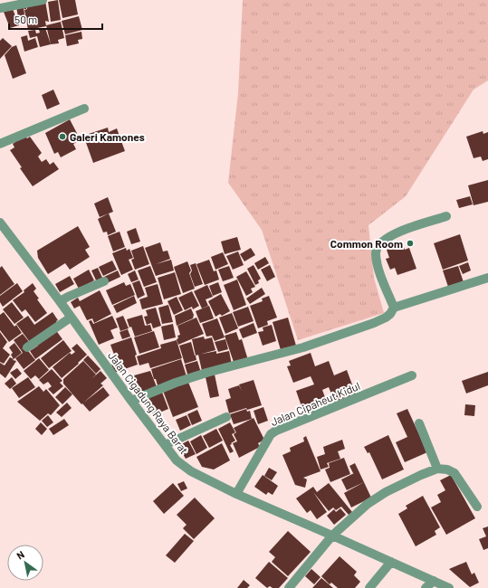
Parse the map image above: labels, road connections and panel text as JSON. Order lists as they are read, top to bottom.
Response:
{
  "streets": {
    "street": ["Jalan Cigadung Raya Barat", "Jalan Cipaheut Kidul"]
  },
  "crossings": [
    ["Jalan Cigadung Raya Barat", "Jalan Cipaheut Kidul"]
  ],
  "places": ["Galeri Kamones", "Common Room"],
  "scale_bar": "50 m",
  "north": "top left"
}
